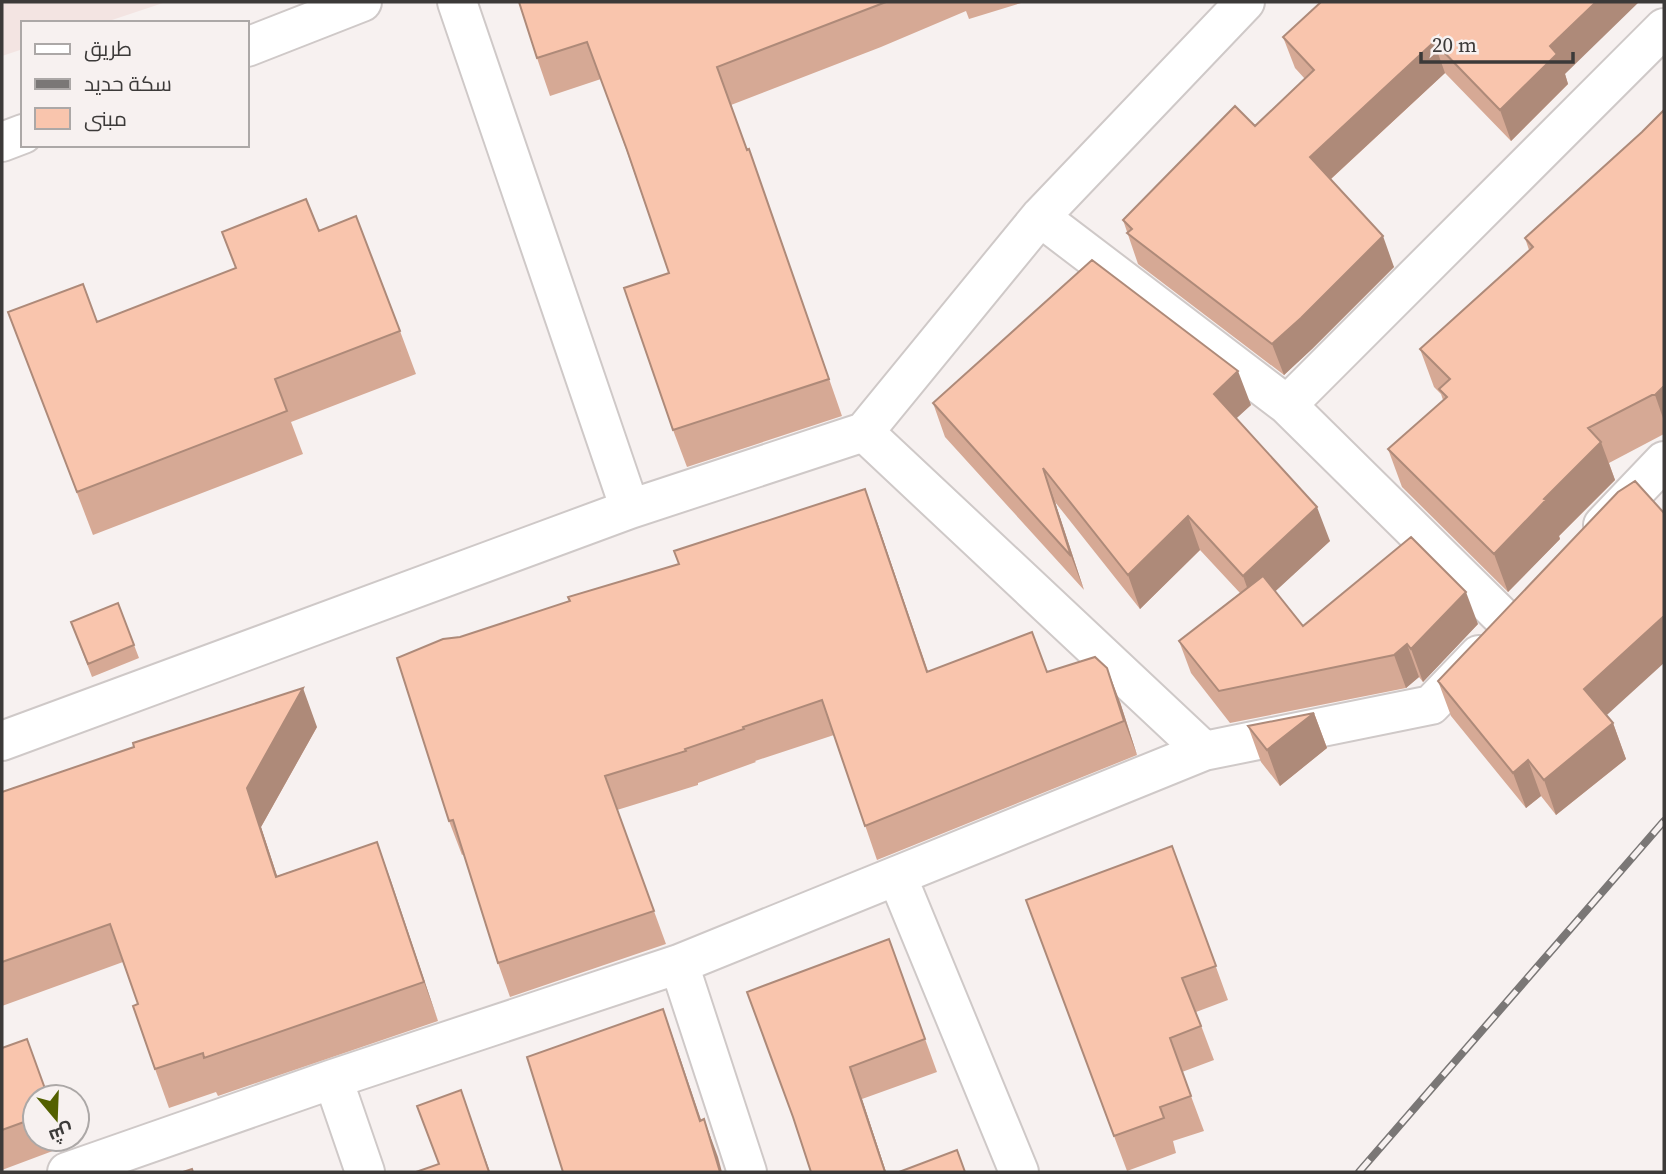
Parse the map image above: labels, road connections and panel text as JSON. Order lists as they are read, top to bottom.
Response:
{
  "legend": ["طريق", "سكة حديد", "مبنى"],
  "scale_bar": "20 m",
  "north": "bottom"
}
